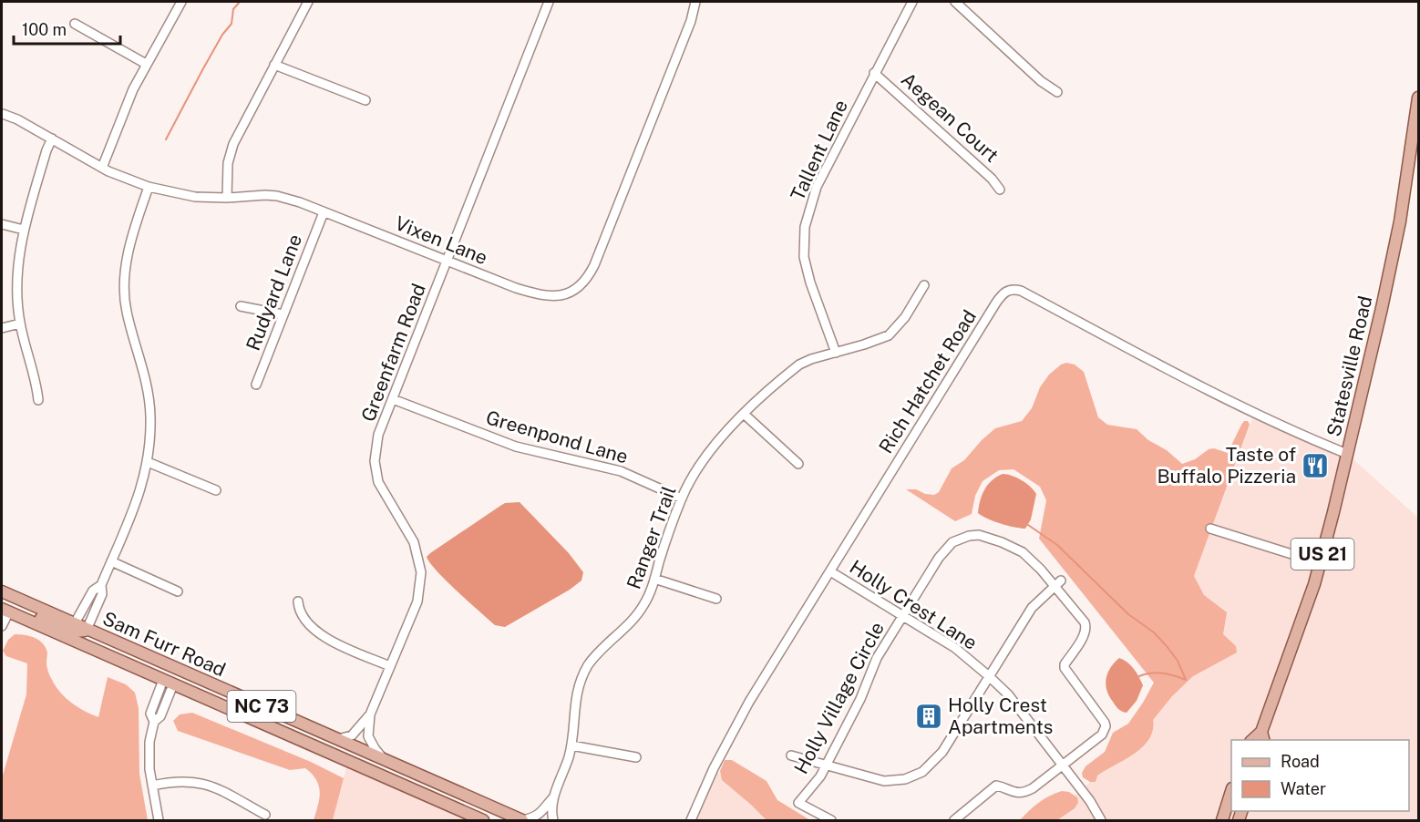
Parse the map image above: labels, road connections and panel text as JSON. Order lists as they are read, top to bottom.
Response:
{
  "streets": {
    "main road": [
      "Statesville Road",
      "US 21",
      "Sam Furr Road",
      "NC 73"
    ],
    "street": [
      "Aegean Court",
      "Tallent Lane",
      "Vixen Lane",
      "Rudyard Lane",
      "Greenfarm Road",
      "Rich Hatchet Road",
      "Greenpond Lane",
      "Ranger Trail",
      "Holly Crest Lane",
      "Holly Village Circle"
    ]
  },
  "crossings": [
    ["Aegean Court", "Tallent Lane"],
    ["Tallent Lane", "Ranger Trail"],
    ["Vixen Lane", "Rudyard Lane"],
    ["Vixen Lane", "Greenfarm Road"],
    ["Greenfarm Road", "Greenpond Lane"],
    ["Greenfarm Road", "Sam Furr Road"],
    ["Statesville Road", "Rich Hatchet Road"],
    ["Rich Hatchet Road", "Holly Crest Lane"],
    ["Greenpond Lane", "Ranger Trail"],
    ["Ranger Trail", "Sam Furr Road"],
    ["Holly Crest Lane", "Holly Village Circle"]
  ],
  "places": {
    "restaurant": ["Taste of Buffalo Pizzeria"],
    "building": ["Holly Crest Apartments"]
  },
  "legend": ["Road", "Water"],
  "scale_bar": "100 m"
}
